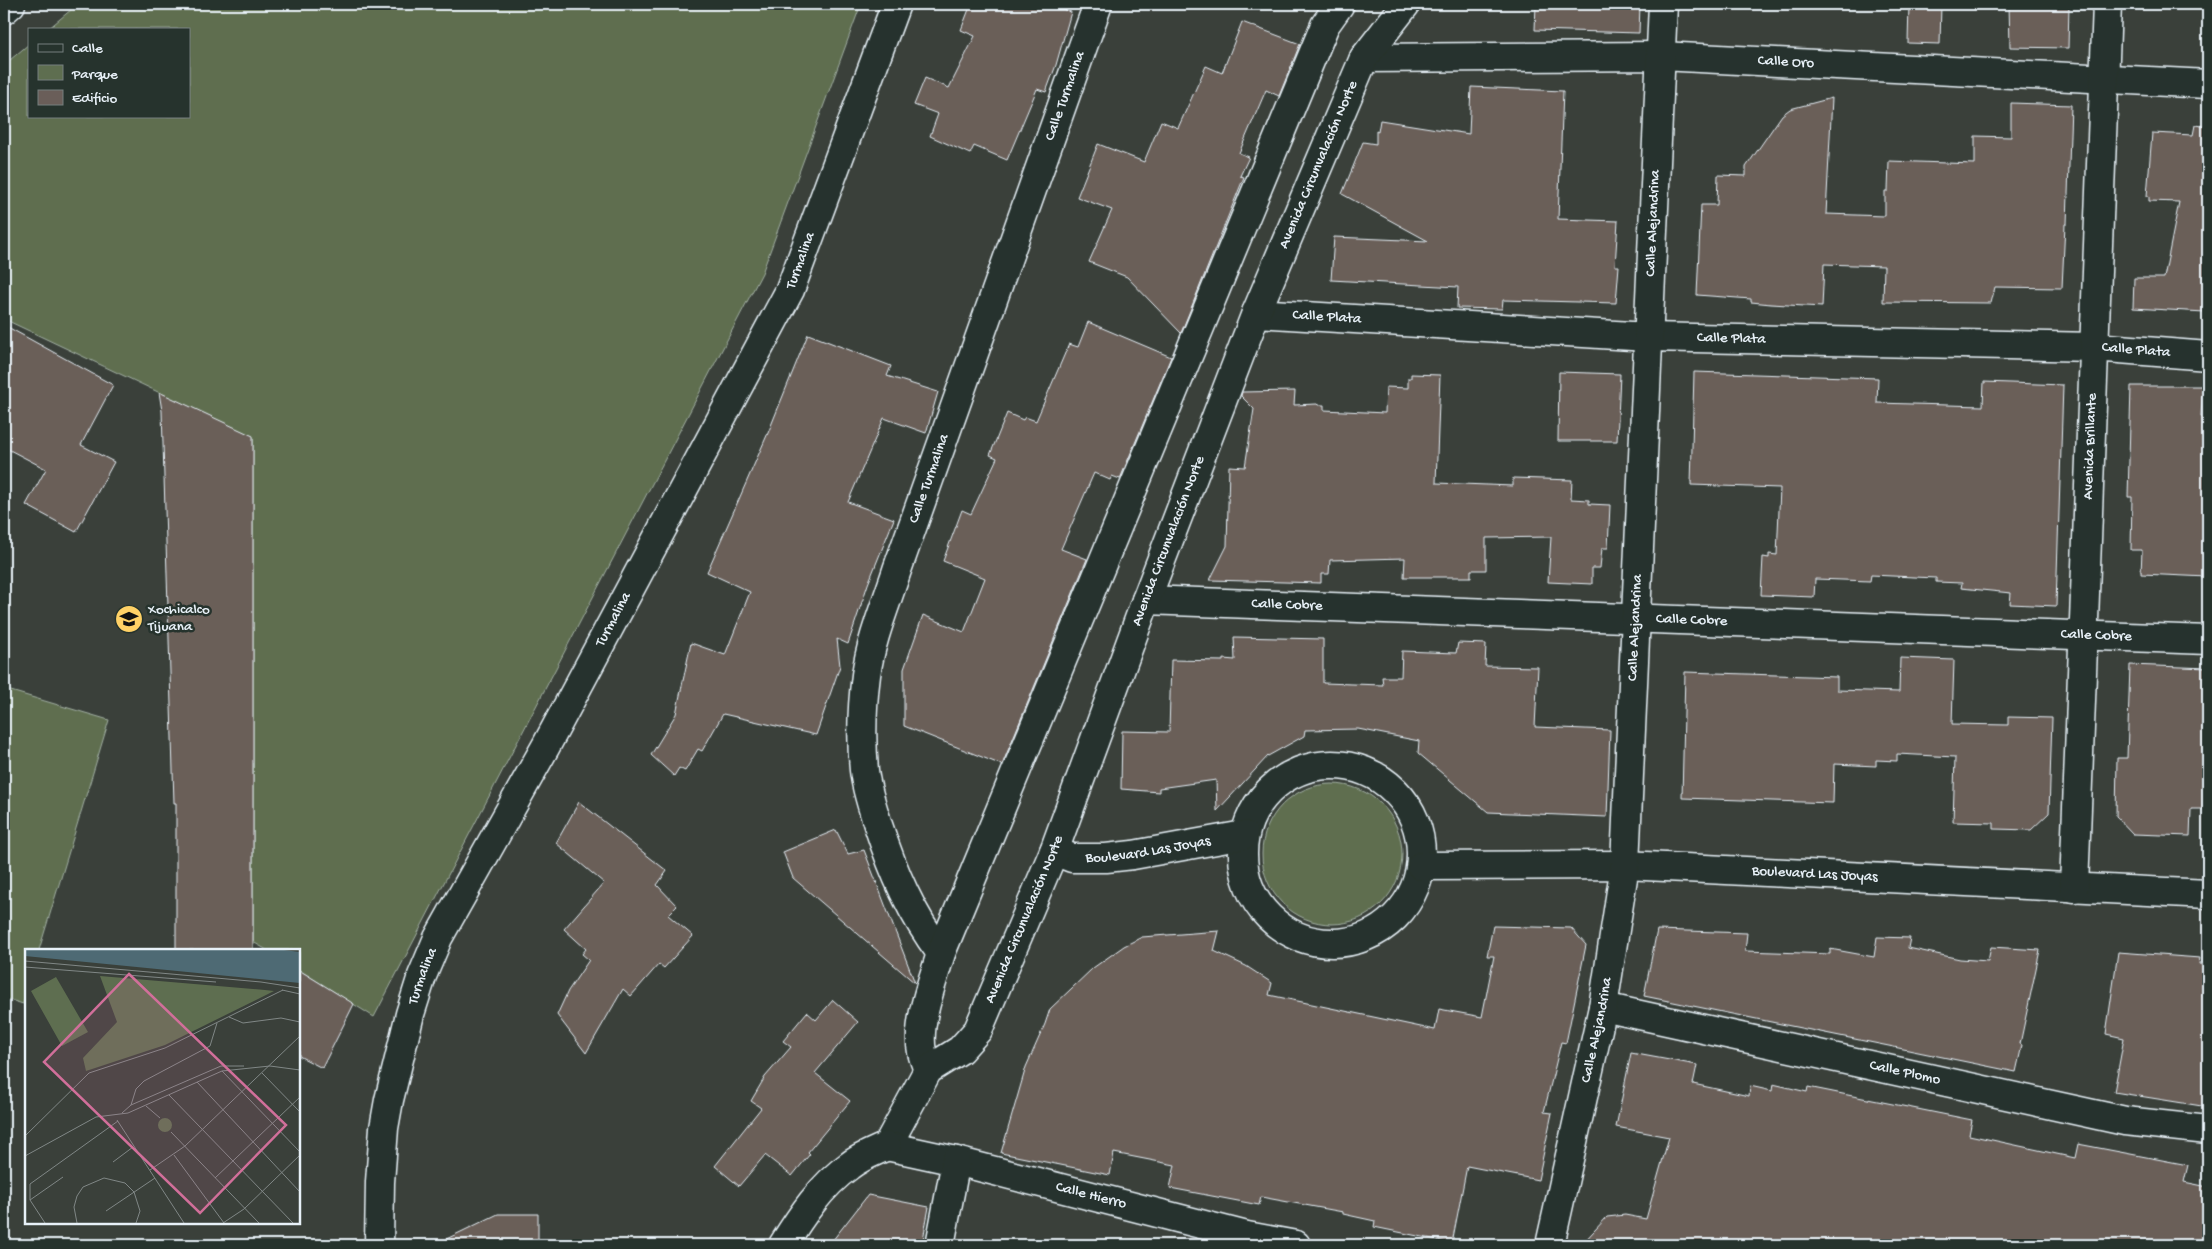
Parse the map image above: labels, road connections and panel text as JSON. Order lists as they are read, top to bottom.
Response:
{
  "streets": {
    "street": [
      "Calle Oro",
      "Calle Turmalina",
      "Avenida Circunvalación Norte",
      "Calle Alejandrina",
      "Turmalina",
      "Calle Plata",
      "Avenida Brillante",
      "Calle Cobre",
      "Boulevard Las Joyas",
      "Calle Plomo",
      "Calle Hierro"
    ]
  },
  "crossings": [
    ["Calle Oro", "Avenida Circunvalación Norte"],
    ["Calle Oro", "Calle Alejandrina"],
    ["Calle Oro", "Avenida Brillante"],
    ["Avenida Circunvalación Norte", "Calle Plata"],
    ["Avenida Circunvalación Norte", "Calle Cobre"],
    ["Avenida Circunvalación Norte", "Boulevard Las Joyas"],
    ["Avenida Circunvalación Norte", "Calle Hierro"],
    ["Calle Alejandrina", "Calle Plata"],
    ["Calle Alejandrina", "Calle Cobre"],
    ["Calle Alejandrina", "Boulevard Las Joyas"],
    ["Calle Alejandrina", "Calle Plomo"],
    ["Calle Plata", "Avenida Brillante"],
    ["Avenida Brillante", "Calle Cobre"],
    ["Avenida Brillante", "Boulevard Las Joyas"]
  ],
  "places": {
    "school or university": ["Xochicalco Tijuana"]
  },
  "legend": ["Calle", "Parque", "Edificio"]
}
